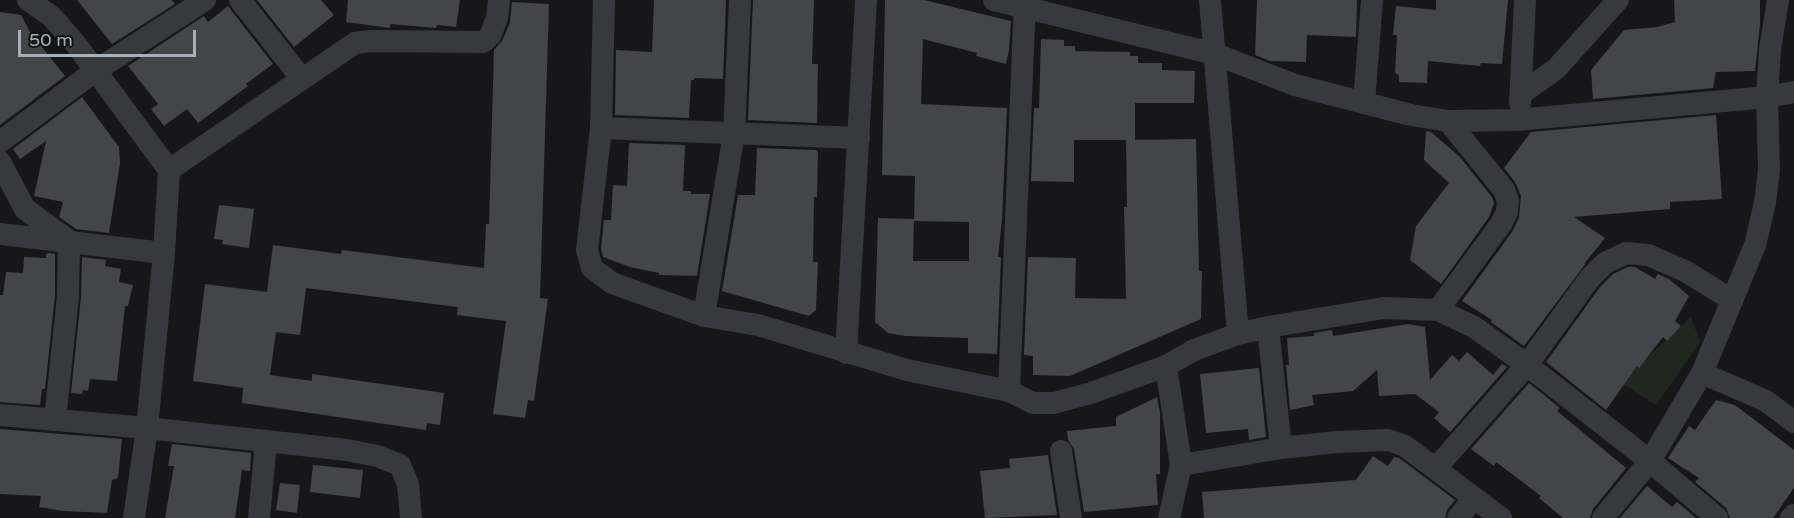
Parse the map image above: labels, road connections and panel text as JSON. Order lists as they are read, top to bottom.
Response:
{
  "scale_bar": "50 m"
}
